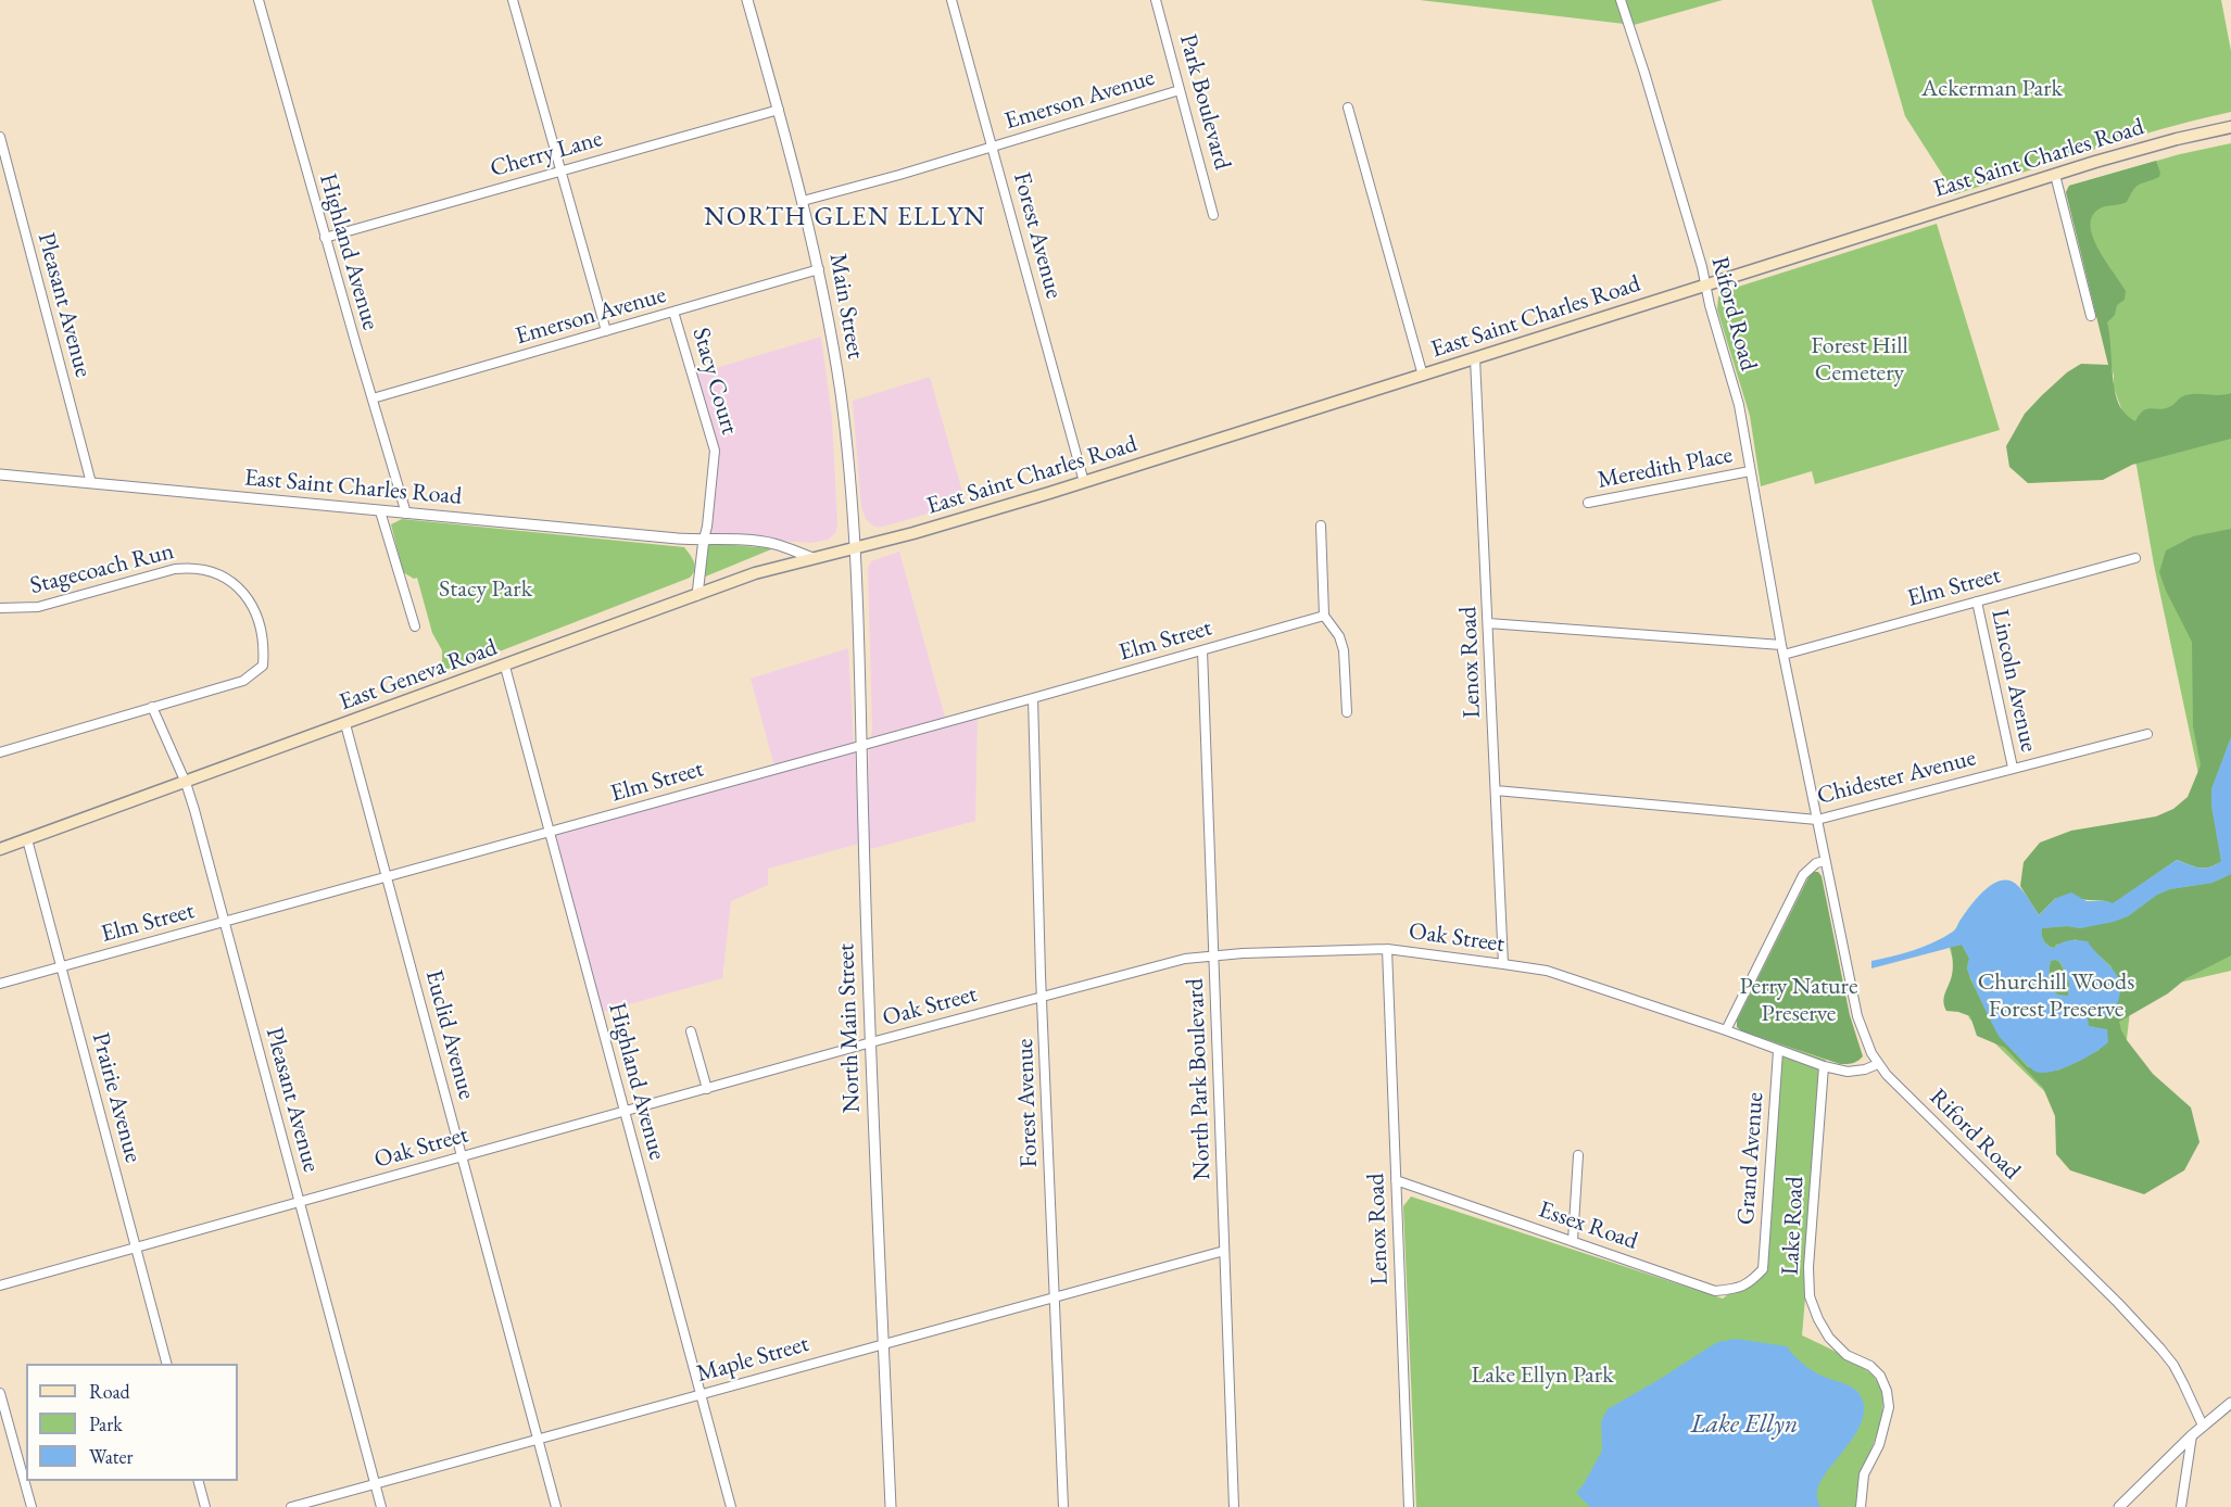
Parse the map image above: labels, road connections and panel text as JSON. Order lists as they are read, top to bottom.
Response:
{
  "streets": {
    "main road": ["East Saint Charles Road", "East Geneva Road"],
    "street": [
      "Emerson Avenue",
      "Park Boulevard",
      "Cherry Lane",
      "Forest Avenue",
      "Highland Avenue",
      "Pleasant Avenue",
      "Main Street",
      "Riford Road",
      "Stacy Court",
      "Meredith Place",
      "Stagecoach Run",
      "Elm Street",
      "Lenox Road",
      "Lincoln Avenue",
      "Chidester Avenue",
      "Oak Street",
      "North Main Street",
      "Euclid Avenue",
      "North Park Boulevard",
      "Prairie Avenue",
      "Grand Avenue",
      "Essex Road",
      "Lake Road",
      "Maple Street"
    ]
  },
  "crossings": [
    ["Emerson Avenue", "Park Boulevard"],
    ["Emerson Avenue", "Forest Avenue"],
    ["Emerson Avenue", "Highland Avenue"],
    ["Emerson Avenue", "Main Street"],
    ["Emerson Avenue", "Stacy Court"],
    ["Cherry Lane", "Highland Avenue"],
    ["Cherry Lane", "Main Street"],
    ["East Saint Charles Road", "Forest Avenue"],
    ["East Saint Charles Road", "Highland Avenue"],
    ["East Saint Charles Road", "Pleasant Avenue"],
    ["East Saint Charles Road", "Main Street"],
    ["East Saint Charles Road", "Riford Road"],
    ["East Saint Charles Road", "Stacy Court"],
    ["East Saint Charles Road", "Lenox Road"],
    ["East Saint Charles Road", "East Geneva Road"],
    ["East Saint Charles Road", "North Main Street"],
    ["Forest Avenue", "Elm Street"],
    ["Forest Avenue", "Oak Street"],
    ["Forest Avenue", "Maple Street"],
    ["Highland Avenue", "Elm Street"],
    ["Highland Avenue", "East Geneva Road"],
    ["Highland Avenue", "Oak Street"],
    ["Highland Avenue", "Maple Street"],
    ["Pleasant Avenue", "Stagecoach Run"],
    ["Pleasant Avenue", "Elm Street"],
    ["Pleasant Avenue", "East Geneva Road"],
    ["Pleasant Avenue", "Oak Street"],
    ["Pleasant Avenue", "Maple Street"],
    ["Main Street", "East Geneva Road"],
    ["Main Street", "North Main Street"],
    ["Riford Road", "Meredith Place"],
    ["Riford Road", "Elm Street"],
    ["Riford Road", "Chidester Avenue"],
    ["Riford Road", "Oak Street"],
    ["Elm Street", "Lincoln Avenue"],
    ["Elm Street", "North Main Street"],
    ["Elm Street", "Euclid Avenue"],
    ["Elm Street", "North Park Boulevard"],
    ["Elm Street", "Prairie Avenue"],
    ["Lenox Road", "Chidester Avenue"],
    ["Lenox Road", "Oak Street"],
    ["Lenox Road", "Essex Road"],
    ["East Geneva Road", "North Main Street"],
    ["East Geneva Road", "Euclid Avenue"],
    ["East Geneva Road", "Prairie Avenue"],
    ["Lincoln Avenue", "Chidester Avenue"],
    ["Oak Street", "North Main Street"],
    ["Oak Street", "Euclid Avenue"],
    ["Oak Street", "North Park Boulevard"],
    ["Oak Street", "Prairie Avenue"],
    ["Oak Street", "Grand Avenue"],
    ["Oak Street", "Lake Road"],
    ["North Main Street", "Maple Street"],
    ["Euclid Avenue", "Maple Street"],
    ["North Park Boulevard", "Maple Street"],
    ["Grand Avenue", "Essex Road"]
  ],
  "districts": ["NORTH GLEN ELLYN"],
  "water": ["Lake Ellyn"],
  "parks": [
    "Ackerman Park",
    "Forest Hill Cemetery",
    "Stacy Park",
    "Churchill Woods Forest Preserve",
    "Perry Nature Preserve",
    "Lake Ellyn Park"
  ],
  "legend": ["Road", "Park", "Water"]
}
